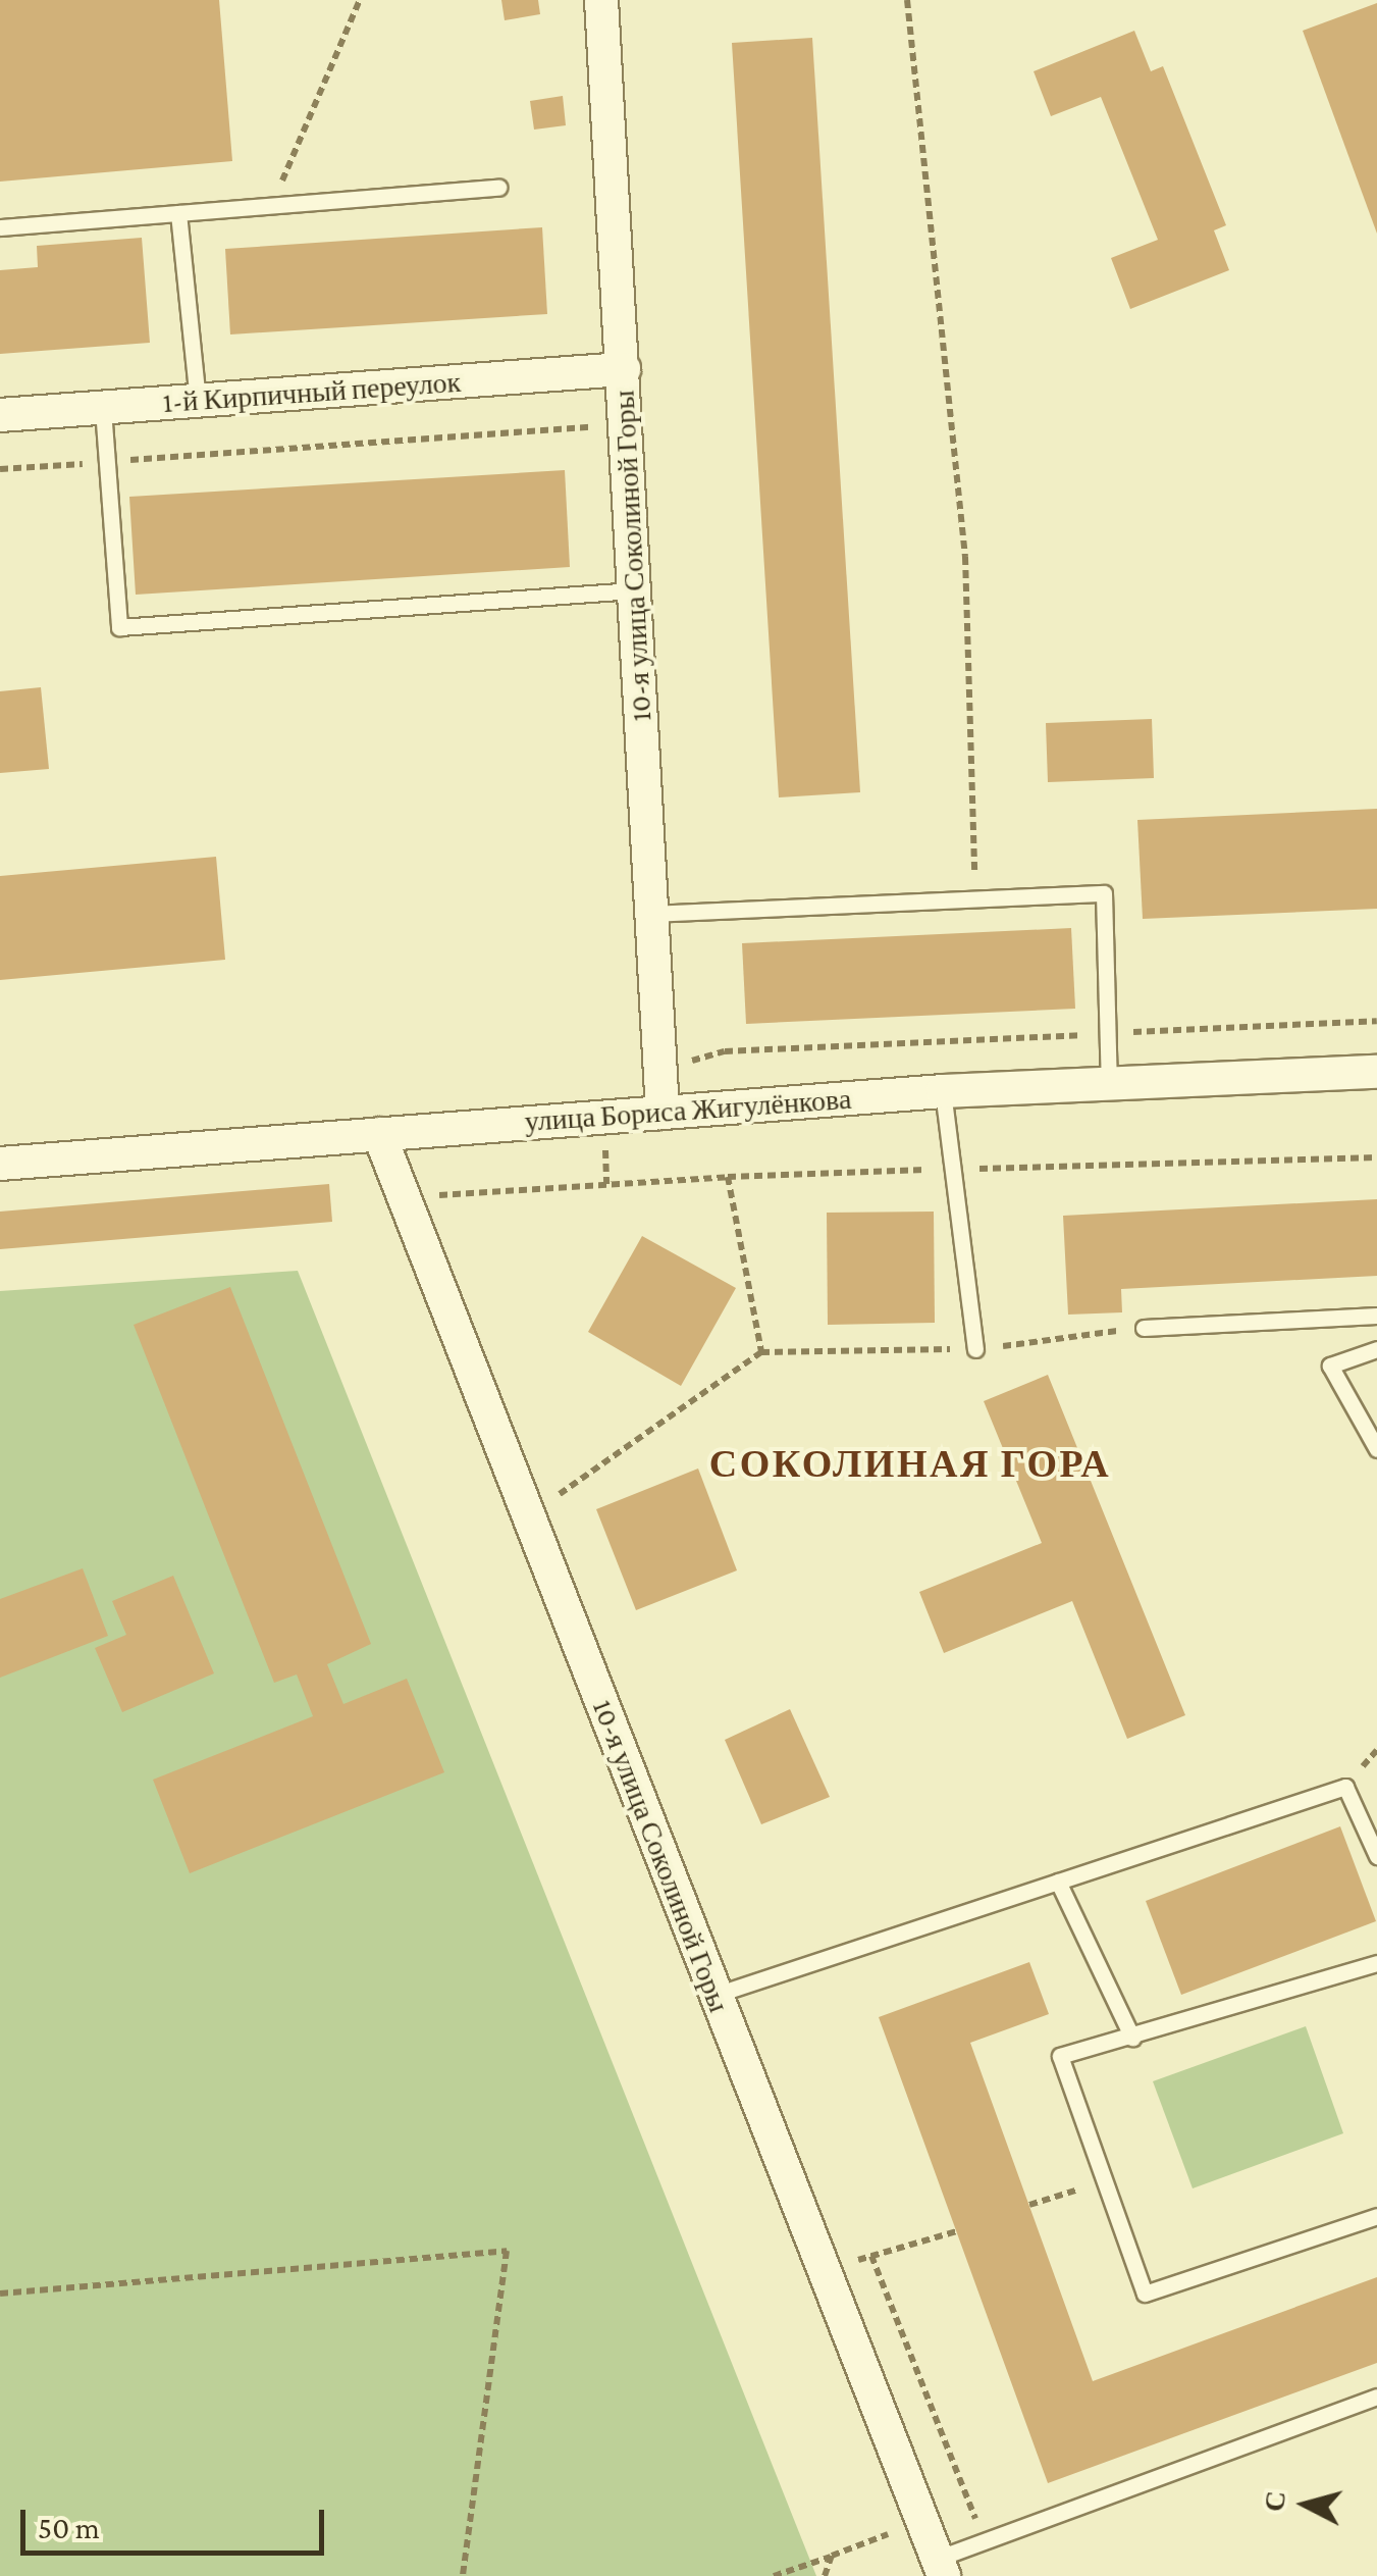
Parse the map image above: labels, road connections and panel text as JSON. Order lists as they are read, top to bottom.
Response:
{
  "streets": {
    "street": ["1-й Кирпичный переулок", "10-я улица Соколиной Горы", "улица Бориса Жигулёнкова"]
  },
  "crossings": [
    ["1-й Кирпичный переулок", "10-я улица Соколиной Горы"],
    ["10-я улица Соколиной Горы", "улица Бориса Жигулёнкова"]
  ],
  "districts": ["СОКОЛИНАЯ ГОРА"],
  "scale_bar": "50 m",
  "north": "left"
}
